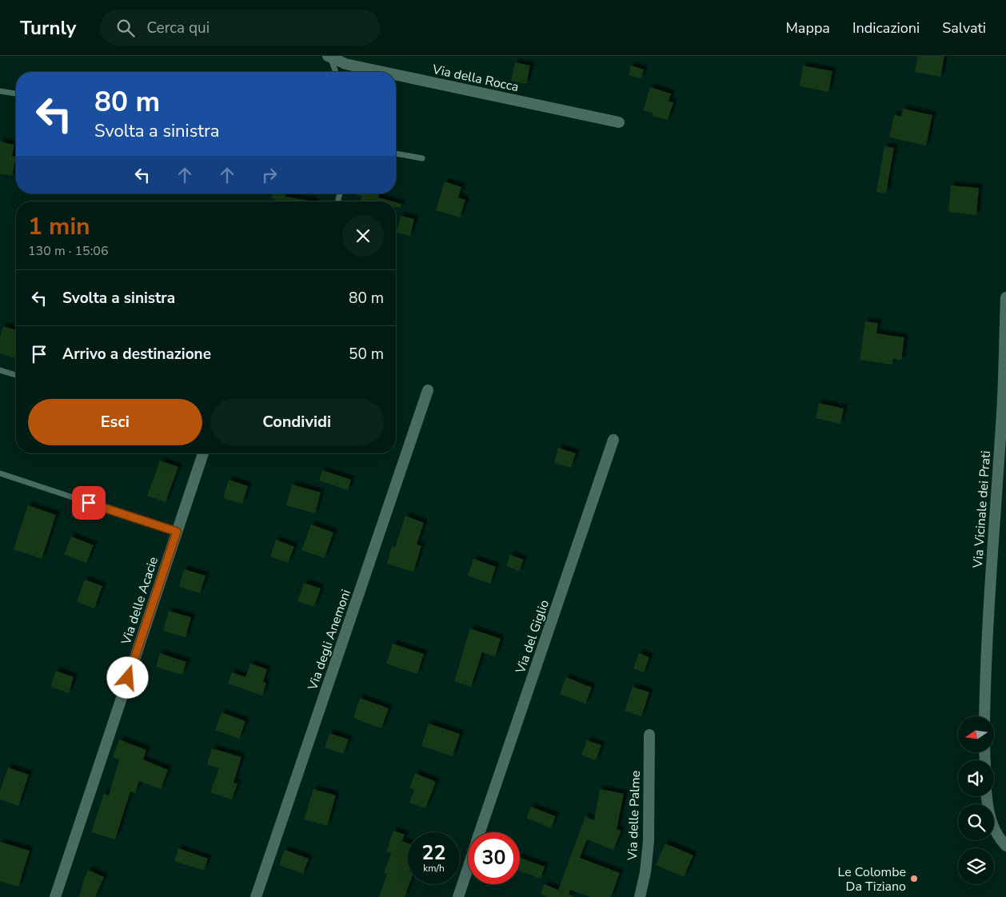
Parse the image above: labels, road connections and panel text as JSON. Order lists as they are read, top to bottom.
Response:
{
  "streets": {
    "street": [
      "Via della Rocca",
      "Via Vicinale dei Prati",
      "Via delle Acacie",
      "Via del Giglio",
      "Via degli Anemoni",
      "Via delle Palme"
    ]
  },
  "places": ["Le Colombe Da Tiziano"],
  "north": "left",
  "page": {
    "header": "Turnly",
    "search": "Cerca qui",
    "nav": ["Mappa", "Indicazioni", "Salvati"],
    "turn": ["80 m", "Svolta a sinistra"],
    "heading": ["1 min", "130 m · 15:06"],
    "list": [
      {
        "name": "Svolta a sinistra",
        "value": "80 m"
      },
      {
        "name": "Arrivo a destinazione",
        "value": "50 m"
      }
    ],
    "buttons": ["Esci", "Condividi"],
    "speed": "22 km/h",
    "limit": "30"
  }
}
